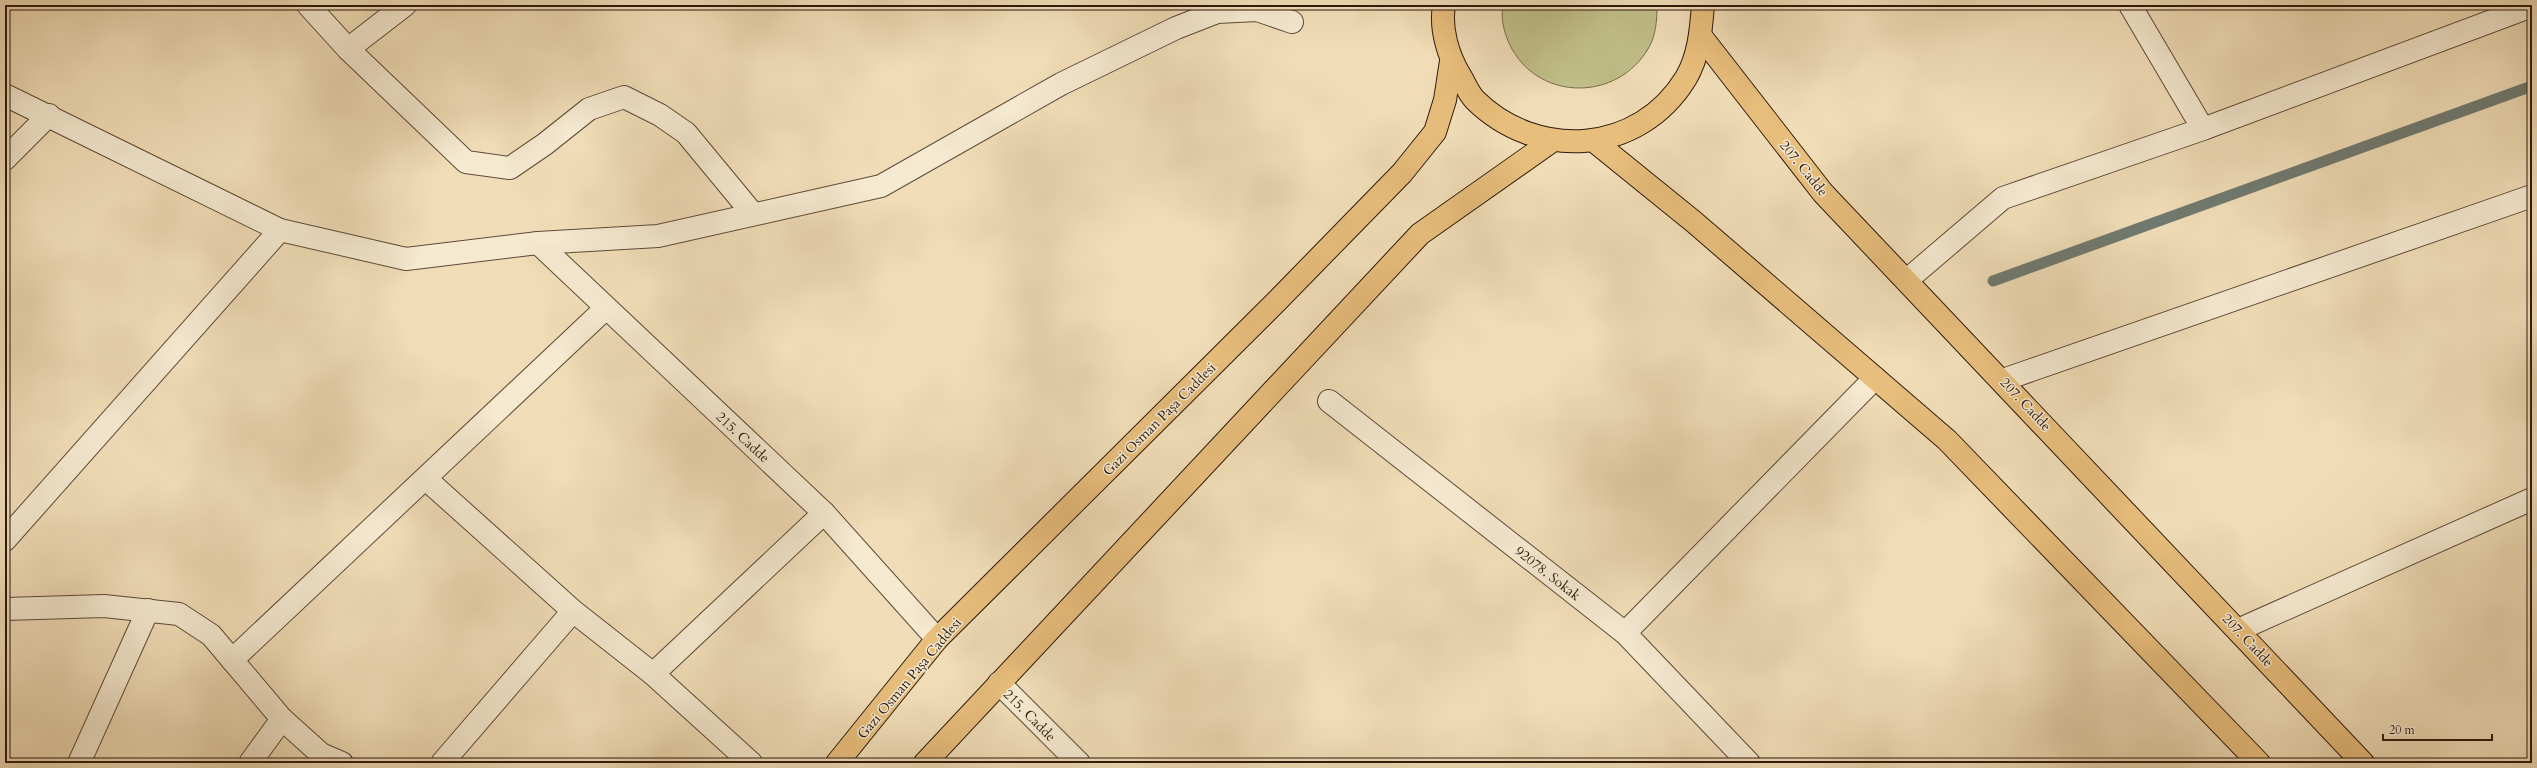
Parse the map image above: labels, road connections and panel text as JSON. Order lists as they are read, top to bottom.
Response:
{
  "streets": {
    "main road": ["207. Cadde", "Gazi Osman Paşa Caddesi"],
    "street": ["215. Cadde", "92078. Sokak"]
  },
  "crossings": [
    ["Gazi Osman Paşa Caddesi", "215. Cadde"]
  ],
  "scale_bar": "20 m"
}
